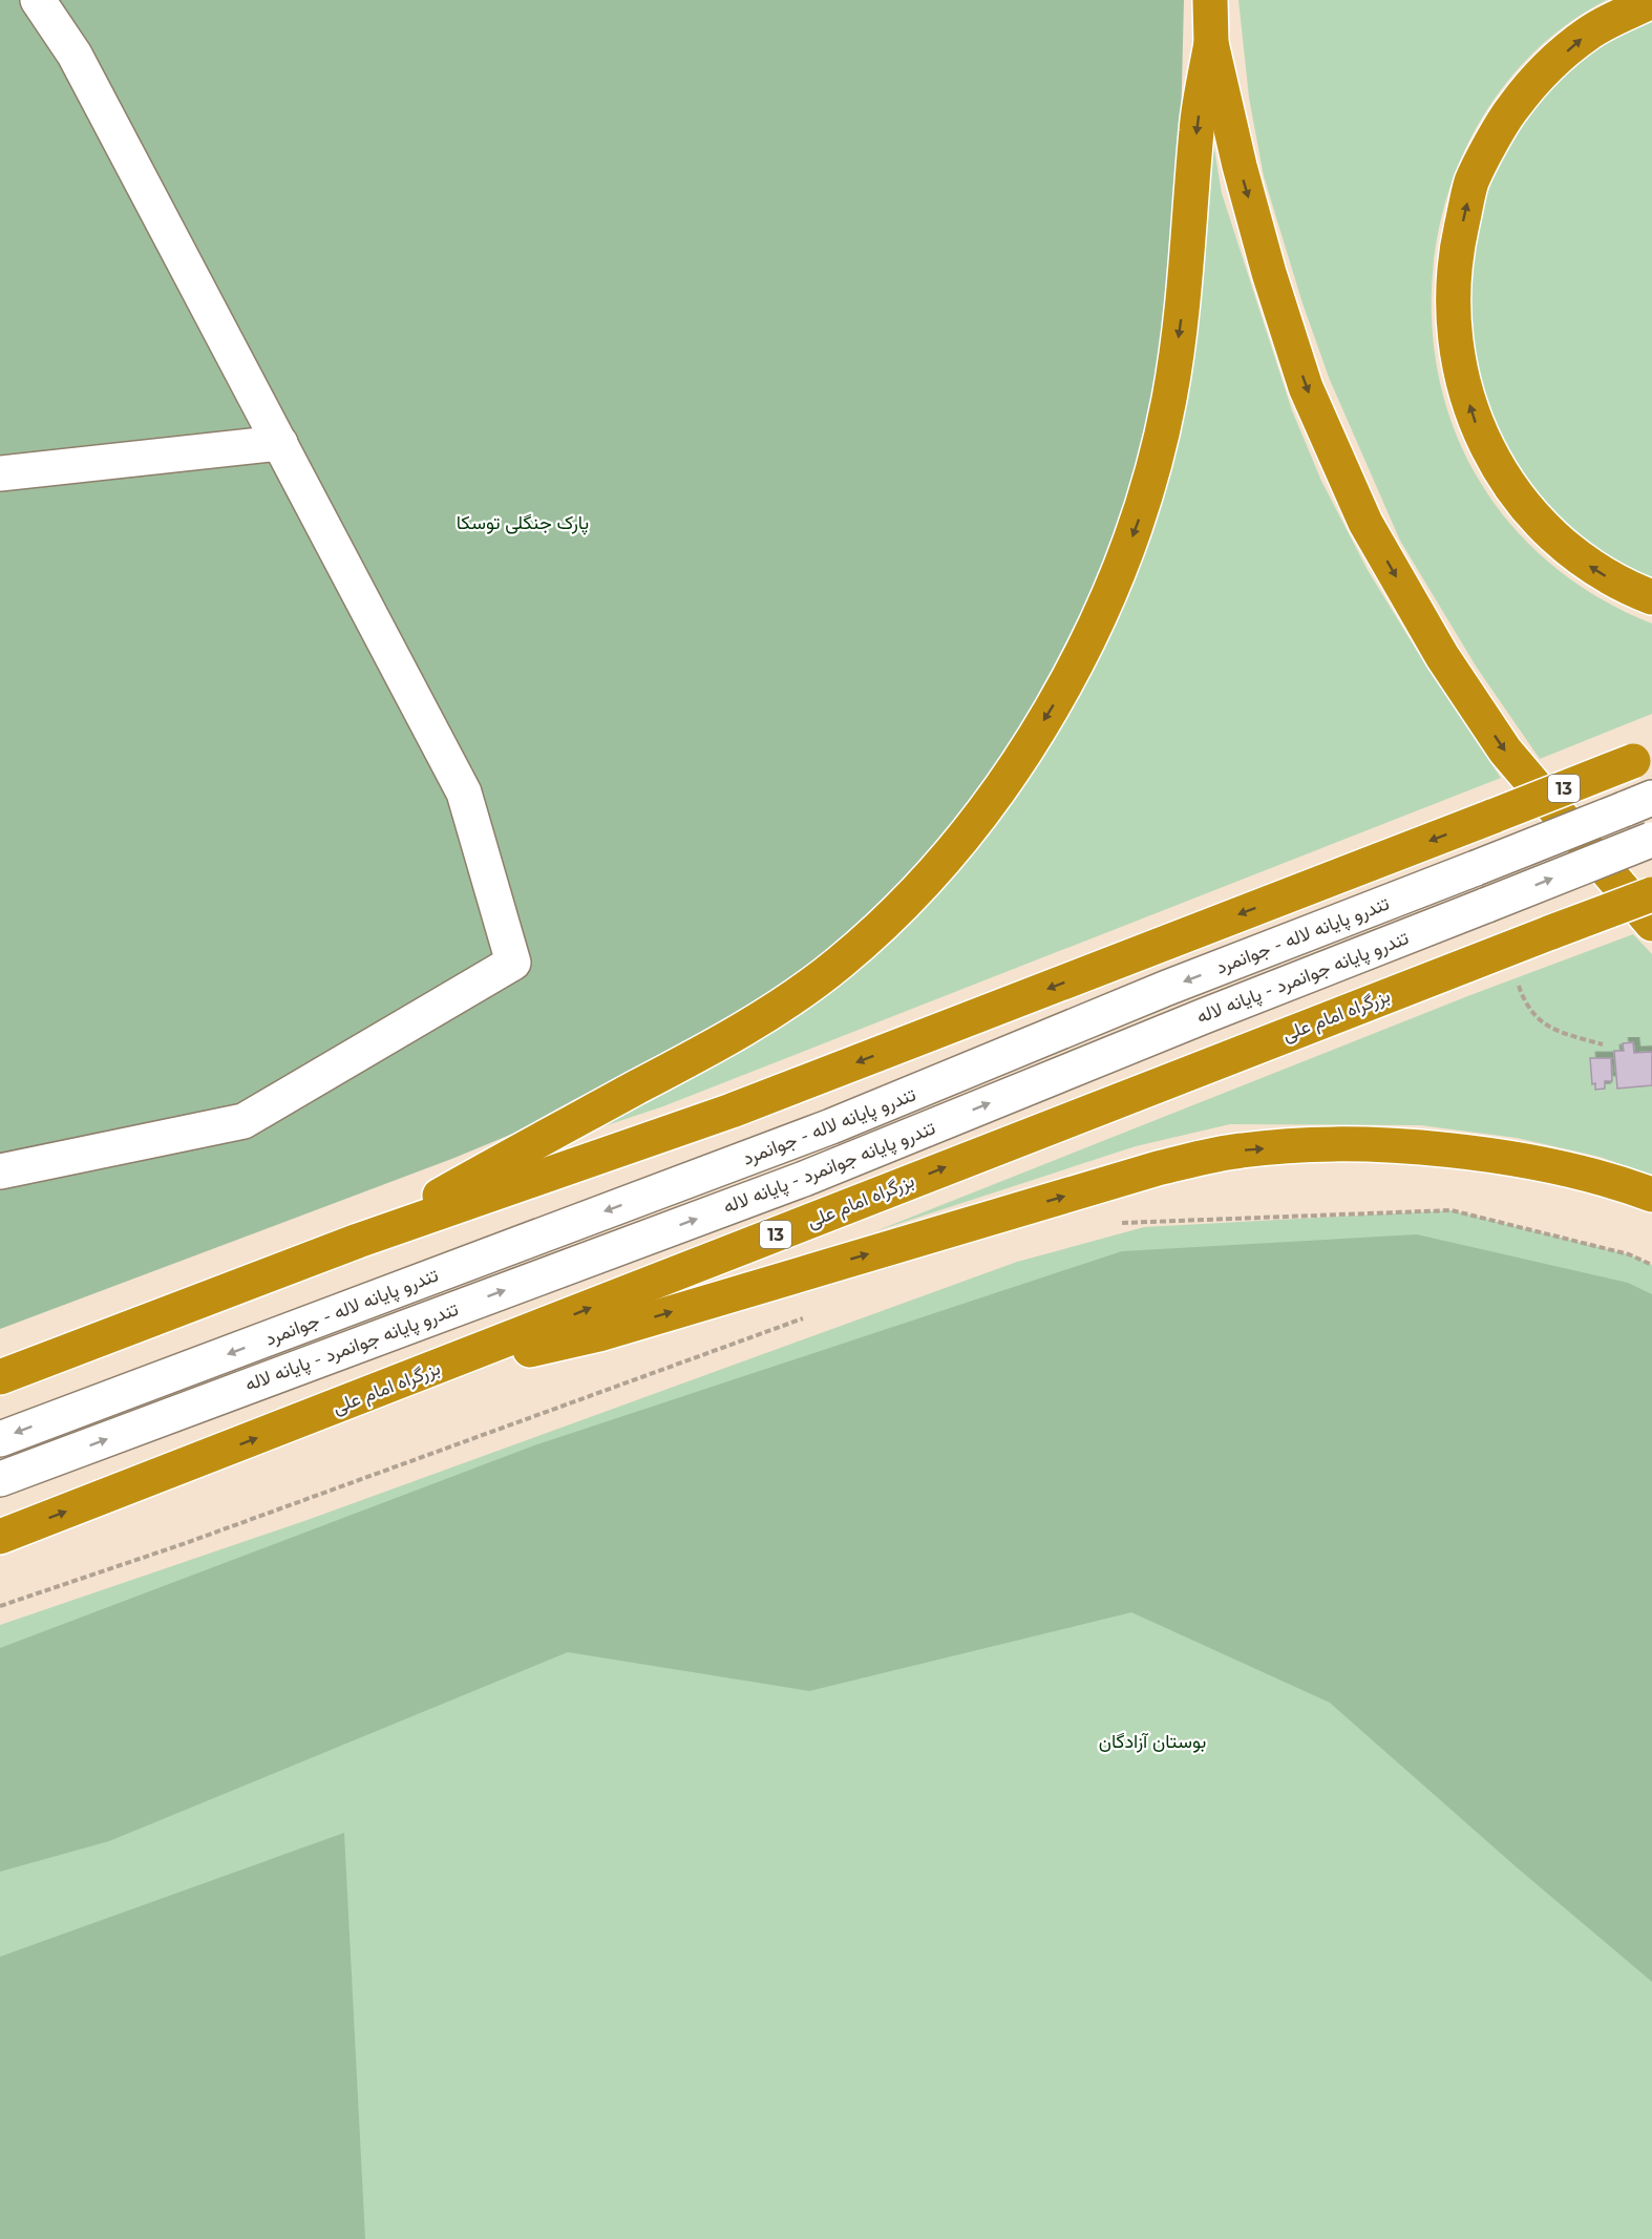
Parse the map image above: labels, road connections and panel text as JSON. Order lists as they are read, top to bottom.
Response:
{
  "streets": {
    "highway": ["13", "بزرگراه امام علی"],
    "lane": ["تندرو پایانه لاله - جوانمرد", "تندرو پایانه جوانمرد - پایانه لاله"]
  },
  "one_way": ["تندرو پایانه لاله - جوانمرد", "تندرو پایانه جوانمرد - پایانه لاله"],
  "parks": ["پارک جنگلی توسکا", "بوستان آزادگان"]
}
